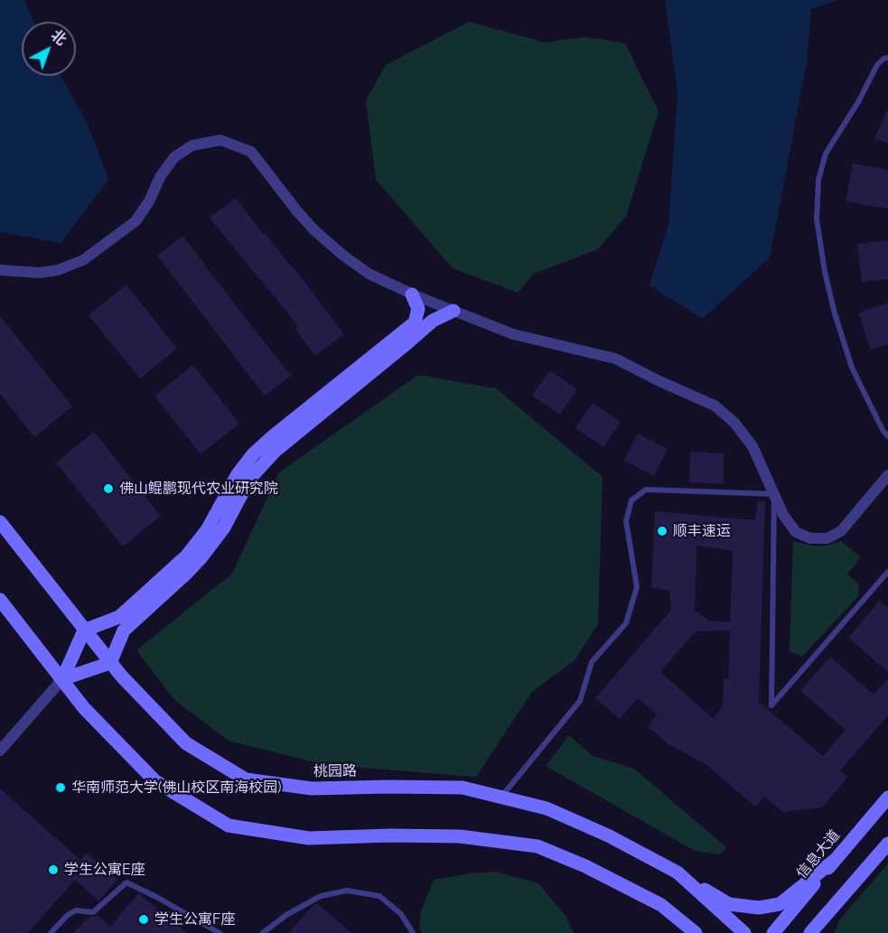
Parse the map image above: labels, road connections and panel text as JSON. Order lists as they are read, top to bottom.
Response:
{
  "streets": {
    "main road": ["桃园路", "信息大道"]
  },
  "places": [
    "佛山鲲鹏现代农业研究院",
    "顺丰速运",
    "华南师范大学(佛山校区南海校园)",
    "学生公寓E座",
    "学生公寓F座"
  ],
  "north": "top right"
}
